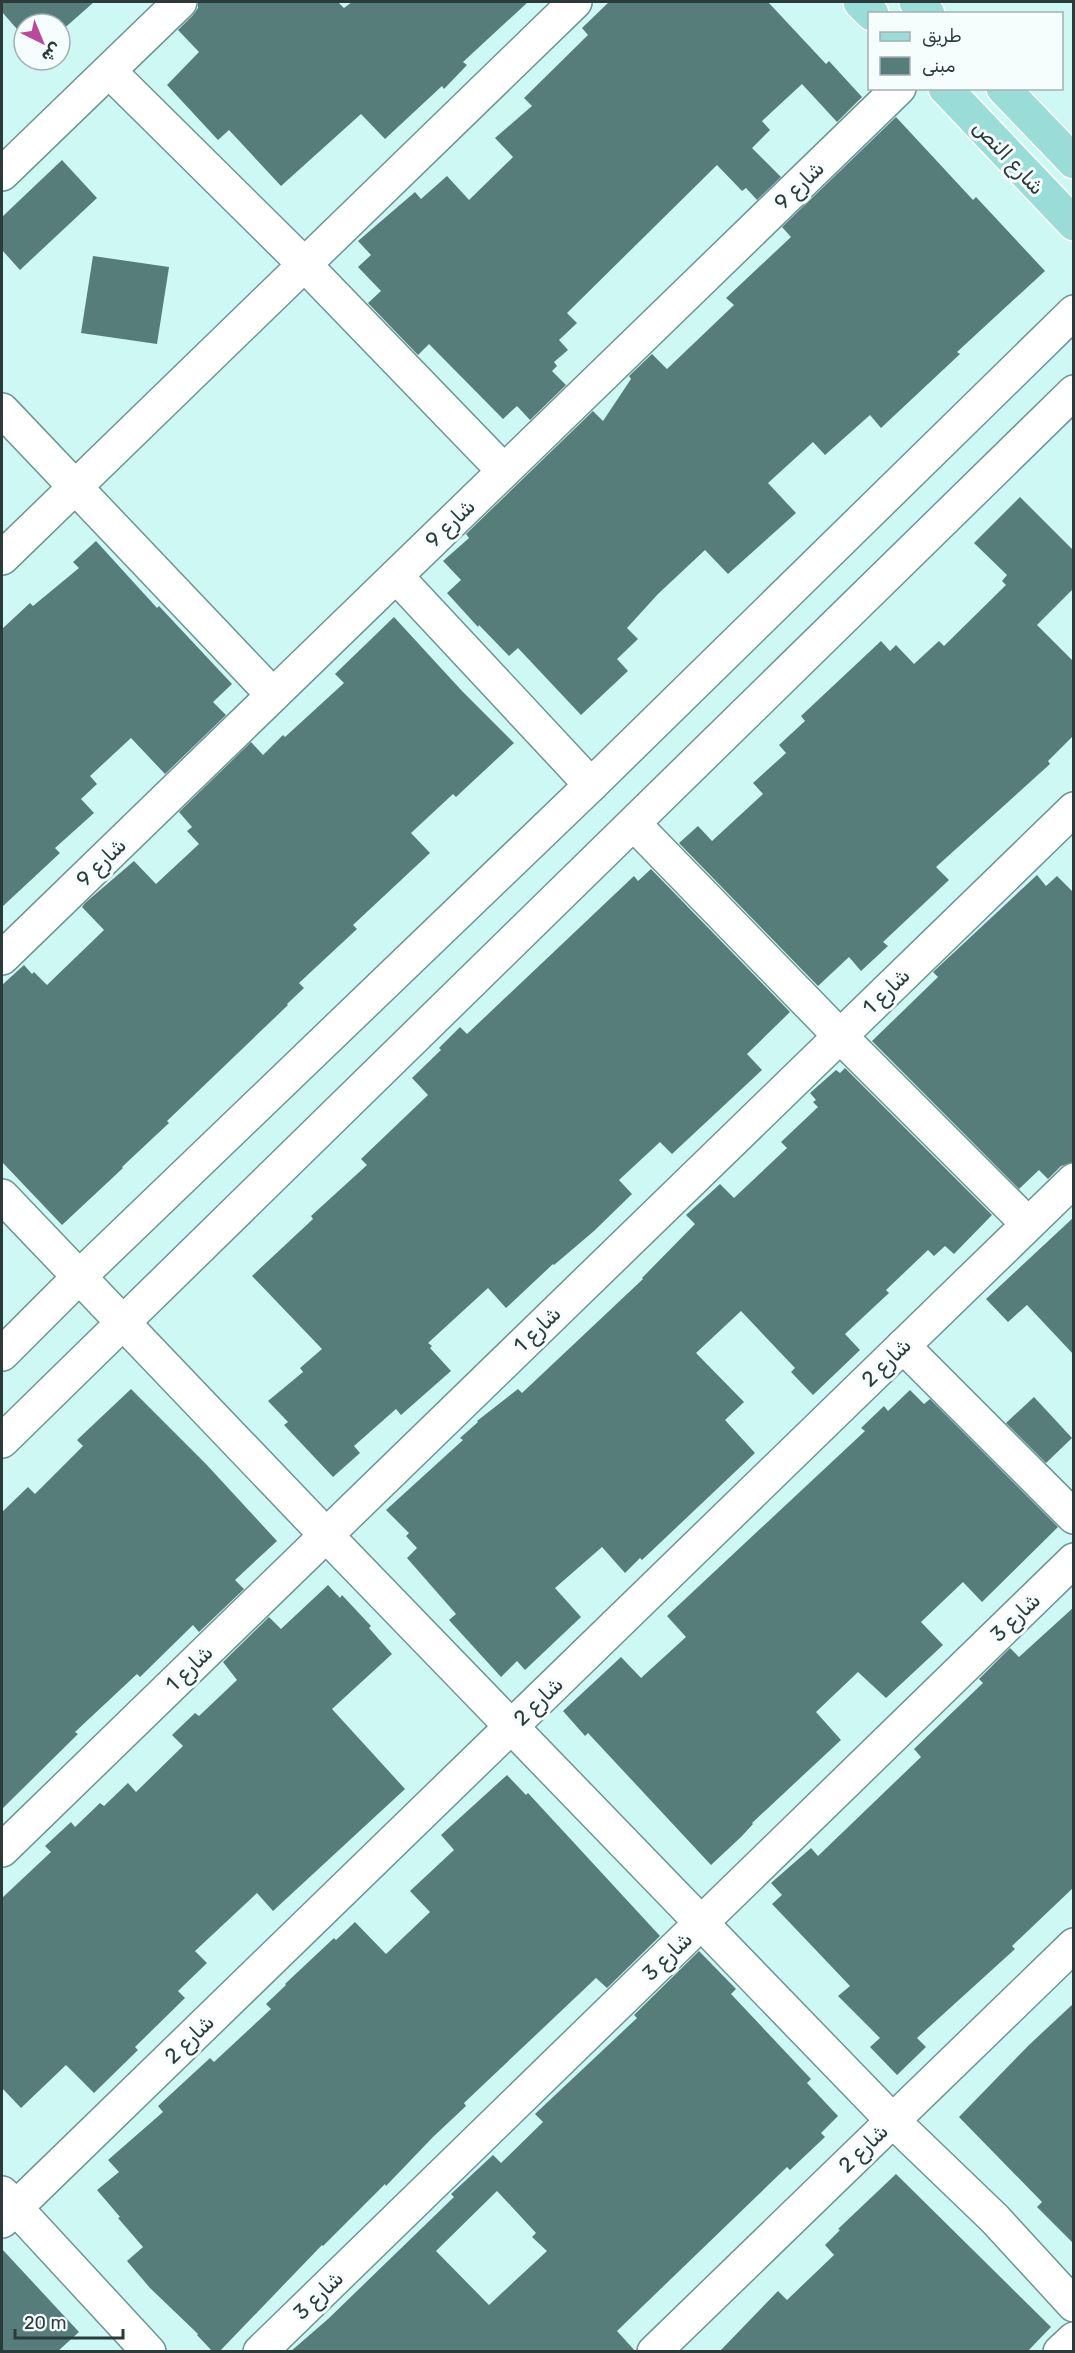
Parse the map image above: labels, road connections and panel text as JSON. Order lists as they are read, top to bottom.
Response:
{
  "streets": {
    "main road": ["شارع النص"],
    "street": [
      "شارع 9",
      "شارع 1",
      "شارع 2",
      "شارع 3"
    ]
  },
  "legend": ["طريق", "مبنى"],
  "scale_bar": "20 m",
  "north": "bottom right"
}
